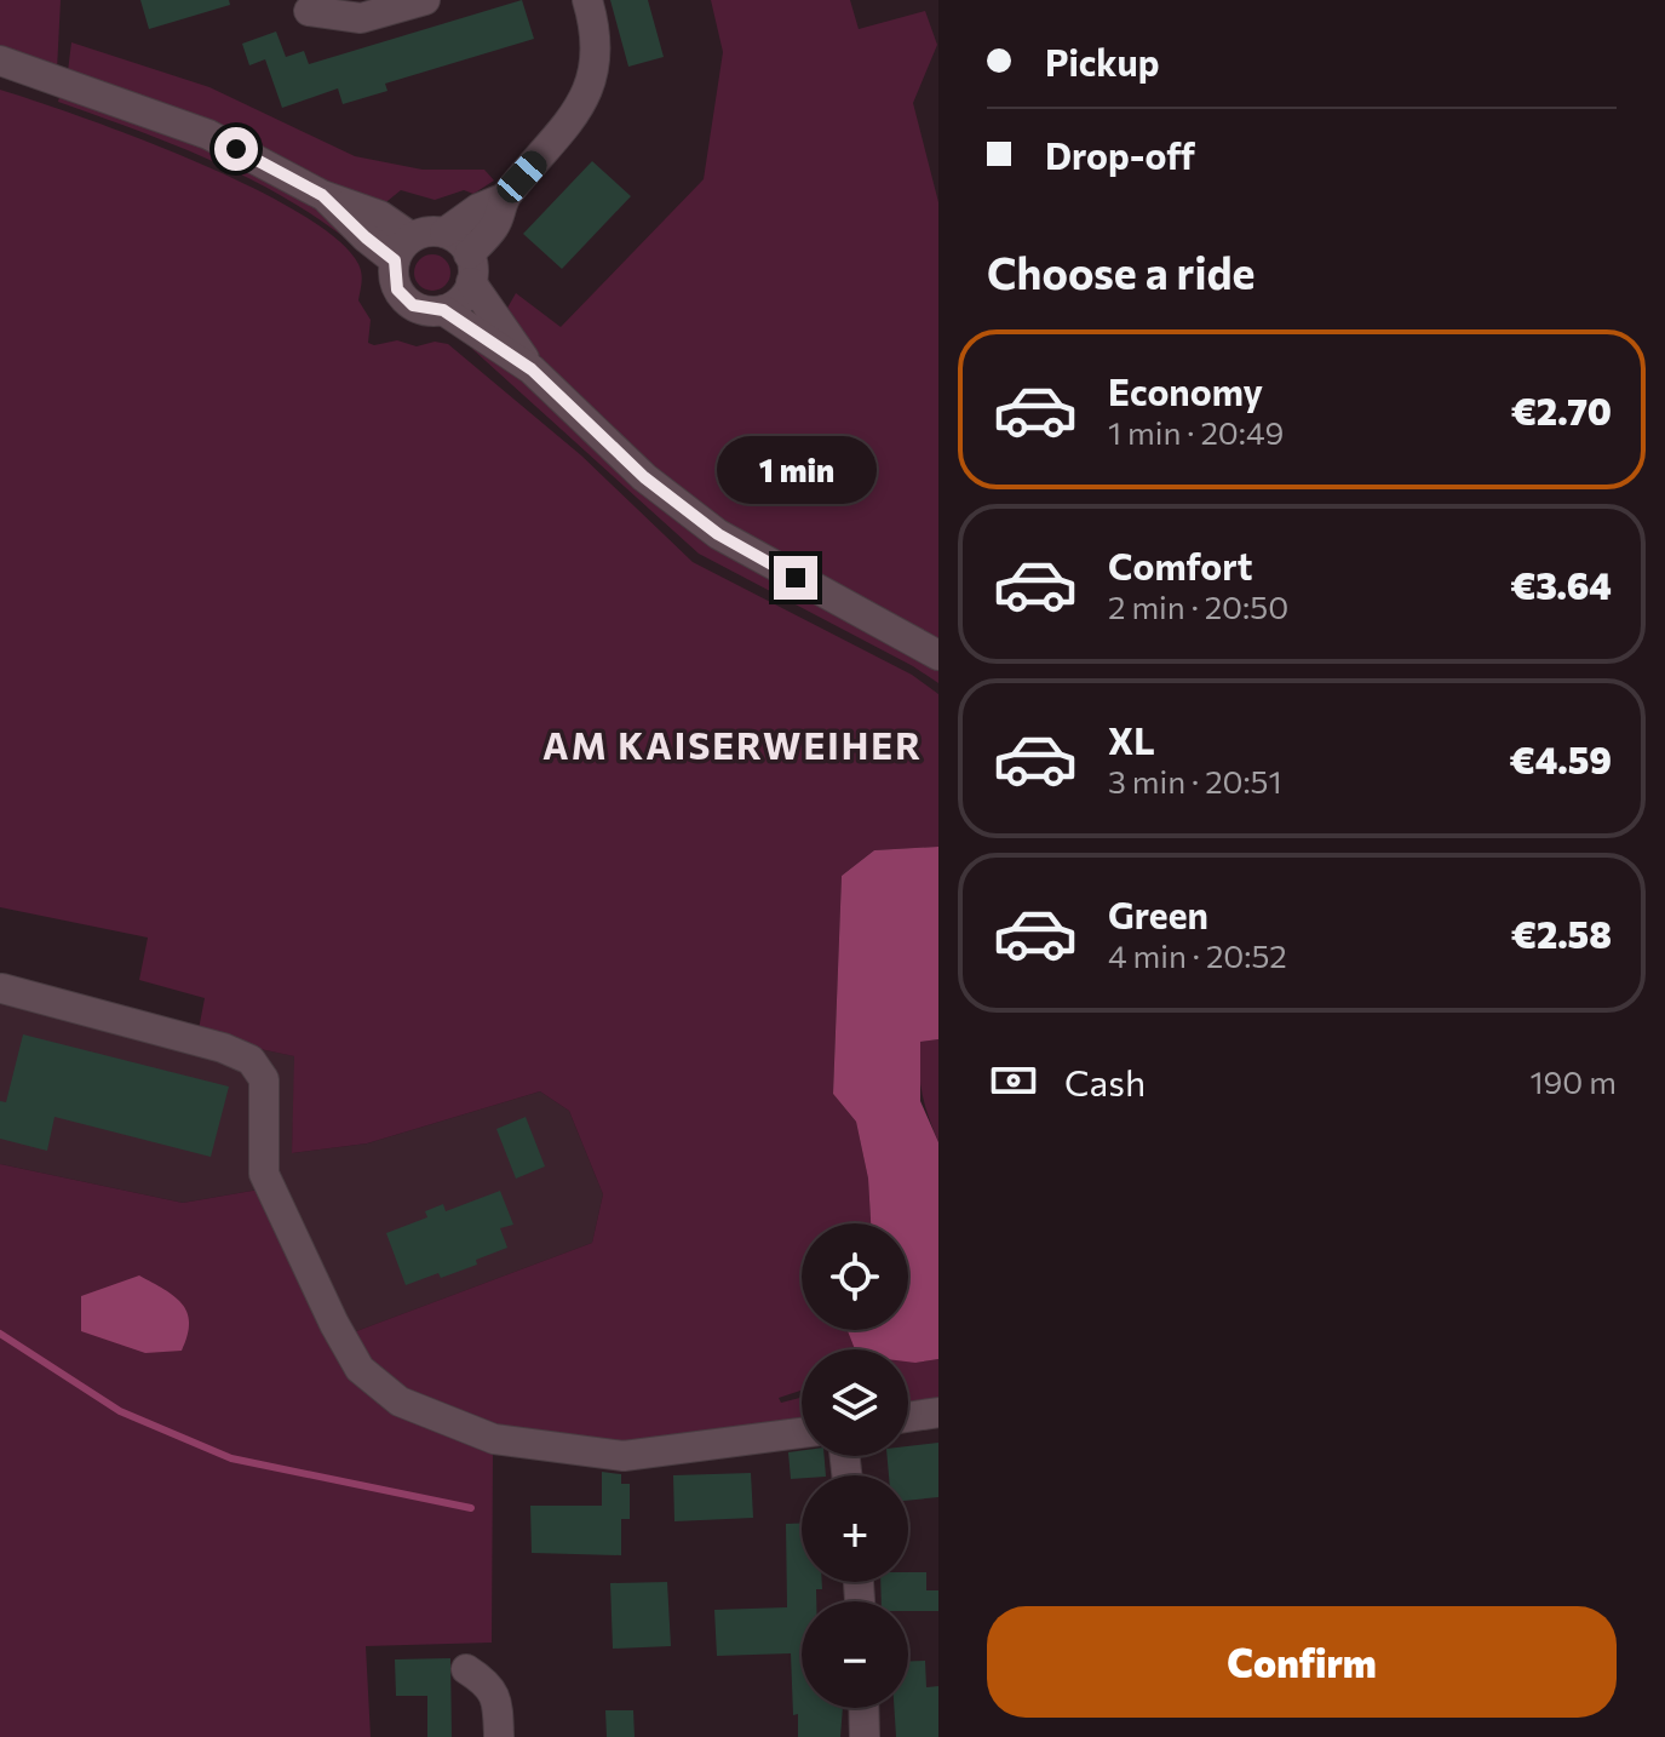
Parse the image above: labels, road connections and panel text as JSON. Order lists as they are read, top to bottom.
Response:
{
  "districts": ["AM KAISERWEIHER"],
  "page": {
    "banner": ["Pickup", "Drop-off"],
    "heading": "Choose a ride",
    "list": [
      {
        "name": "Economy",
        "note": "1 min · 20:49",
        "value": "€2.70"
      },
      {
        "name": "Comfort",
        "note": "2 min · 20:50",
        "value": "€3.64"
      },
      {
        "name": "XL",
        "note": "3 min · 20:51",
        "value": "€4.59"
      },
      {
        "name": "Green",
        "note": "4 min · 20:52",
        "value": "€2.58"
      }
    ],
    "bubble": "1 min",
    "pay": ["Cash", "190 m"],
    "map_buttons": ["+", "−"],
    "buttons": "Confirm"
  }
}
